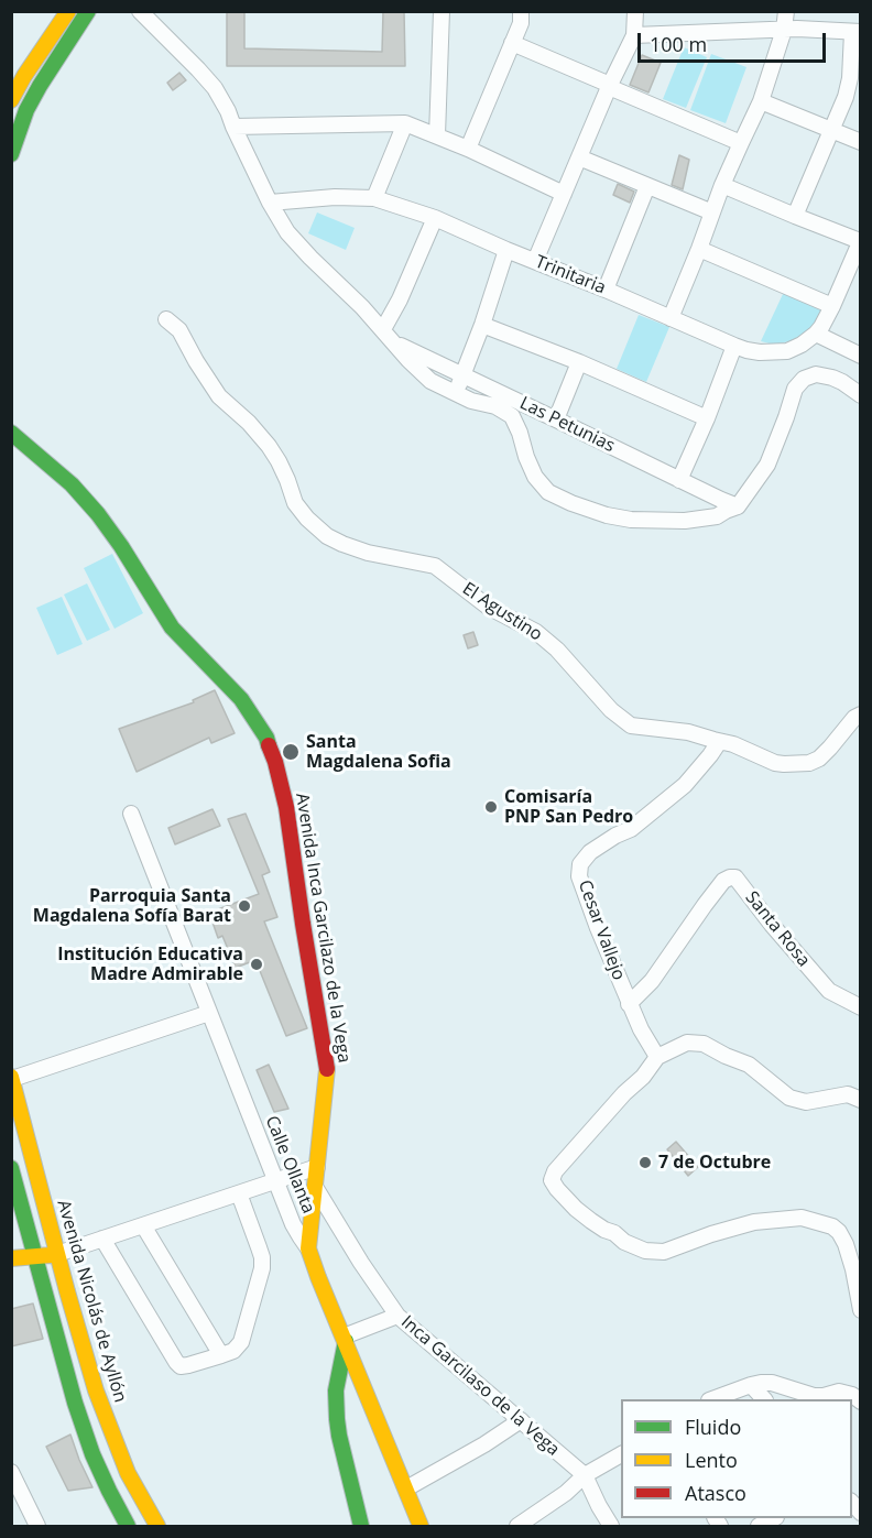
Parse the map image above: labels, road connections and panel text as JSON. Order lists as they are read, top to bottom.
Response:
{
  "streets": {
    "street": [
      "Trinitaria",
      "Las Petunias",
      "El Agustino",
      "Avenida Inca Garcilazo de la Vega",
      "Santa Rosa",
      "Cesar Vallejo",
      "Calle Ollanta",
      "Avenida Nicolás de Ayllón",
      "Inca Garcilaso de la Vega"
    ]
  },
  "crossings": [
    ["El Agustino", "Cesar Vallejo"],
    ["Avenida Inca Garcilazo de la Vega", "Calle Ollanta"],
    ["Avenida Inca Garcilazo de la Vega", "Inca Garcilaso de la Vega"],
    ["Santa Rosa", "Cesar Vallejo"]
  ],
  "places": [
    "Santa Magdalena Sofia",
    "Comisaría PNP San Pedro",
    "Parroquia Santa Magdalena Sofía Barat",
    "Institución Educativa Madre Admirable",
    "7 de Octubre"
  ],
  "legend": ["Fluido", "Lento", "Atasco"],
  "scale_bar": "100 m"
}
